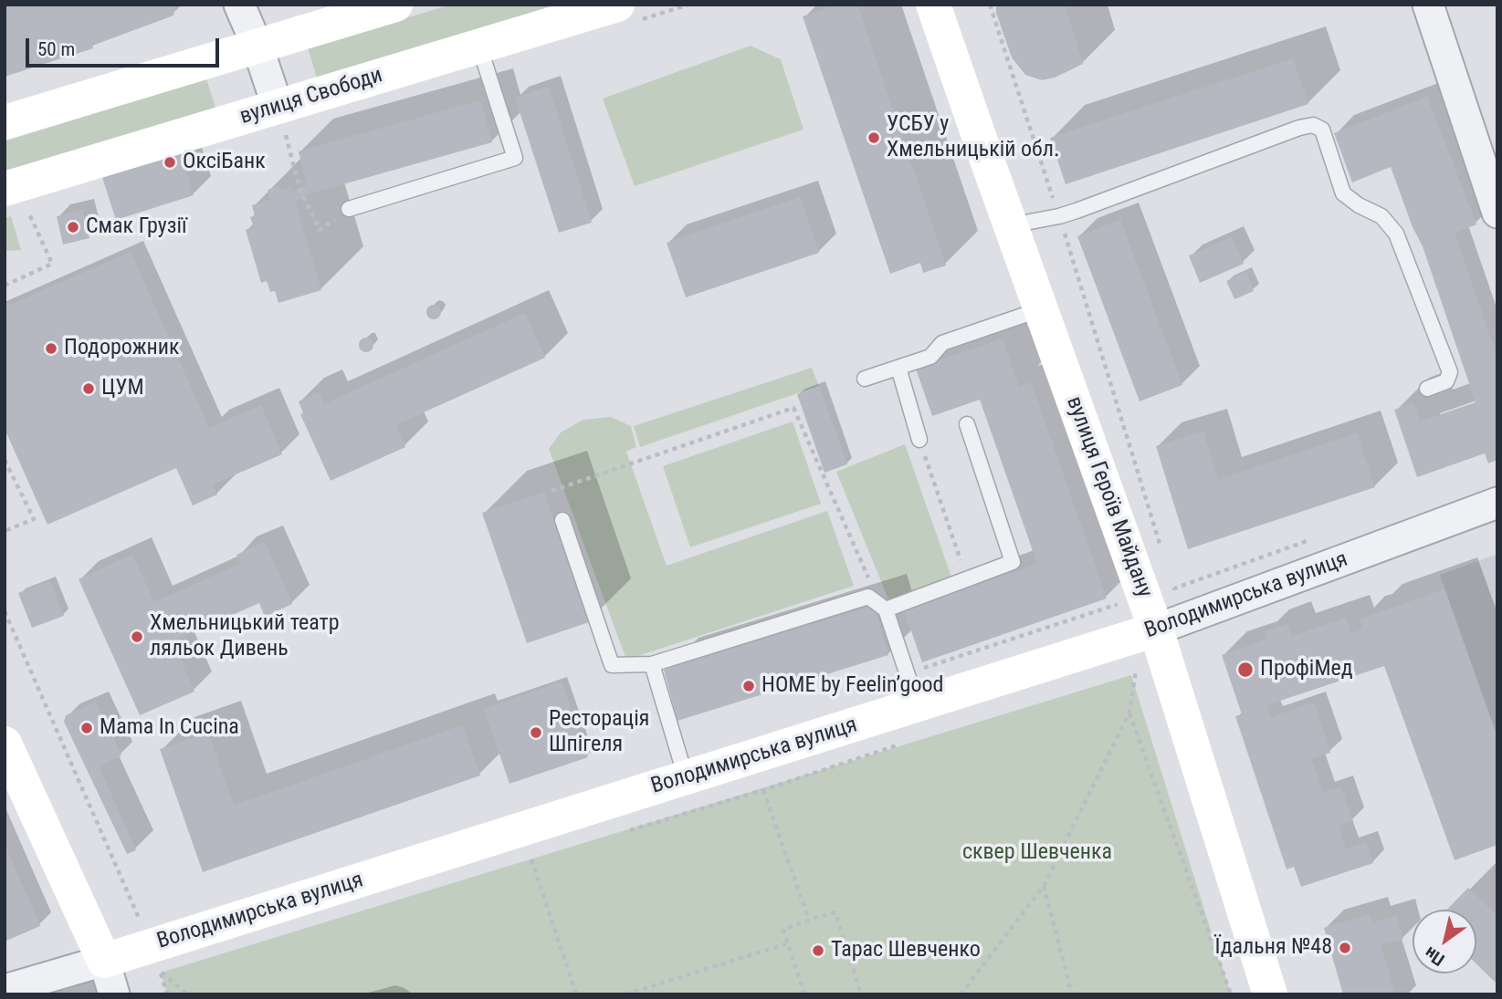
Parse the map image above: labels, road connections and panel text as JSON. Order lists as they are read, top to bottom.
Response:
{
  "streets": {
    "street": ["вулиця Свободи", "вулиця Героїв Майдану", "Володимирська вулиця"]
  },
  "crossings": [
    ["вулиця Героїв Майдану", "Володимирська вулиця"]
  ],
  "parks": ["сквер Шевченка"],
  "places": [
    "УСБУ у Хмельницькій обл.",
    "ОксіБанк",
    "Смак Грузії",
    "Подорожник",
    "ЦУМ",
    "Хмельницький театр ляльок Дивень",
    "ПрофіМед",
    "HOME by Feelin’good",
    "Mama In Cucina",
    "Ресторація Шпігеля",
    "Їдальня №48",
    "Тарас Шевченко"
  ],
  "scale_bar": "50 m",
  "north": "bottom left"
}
